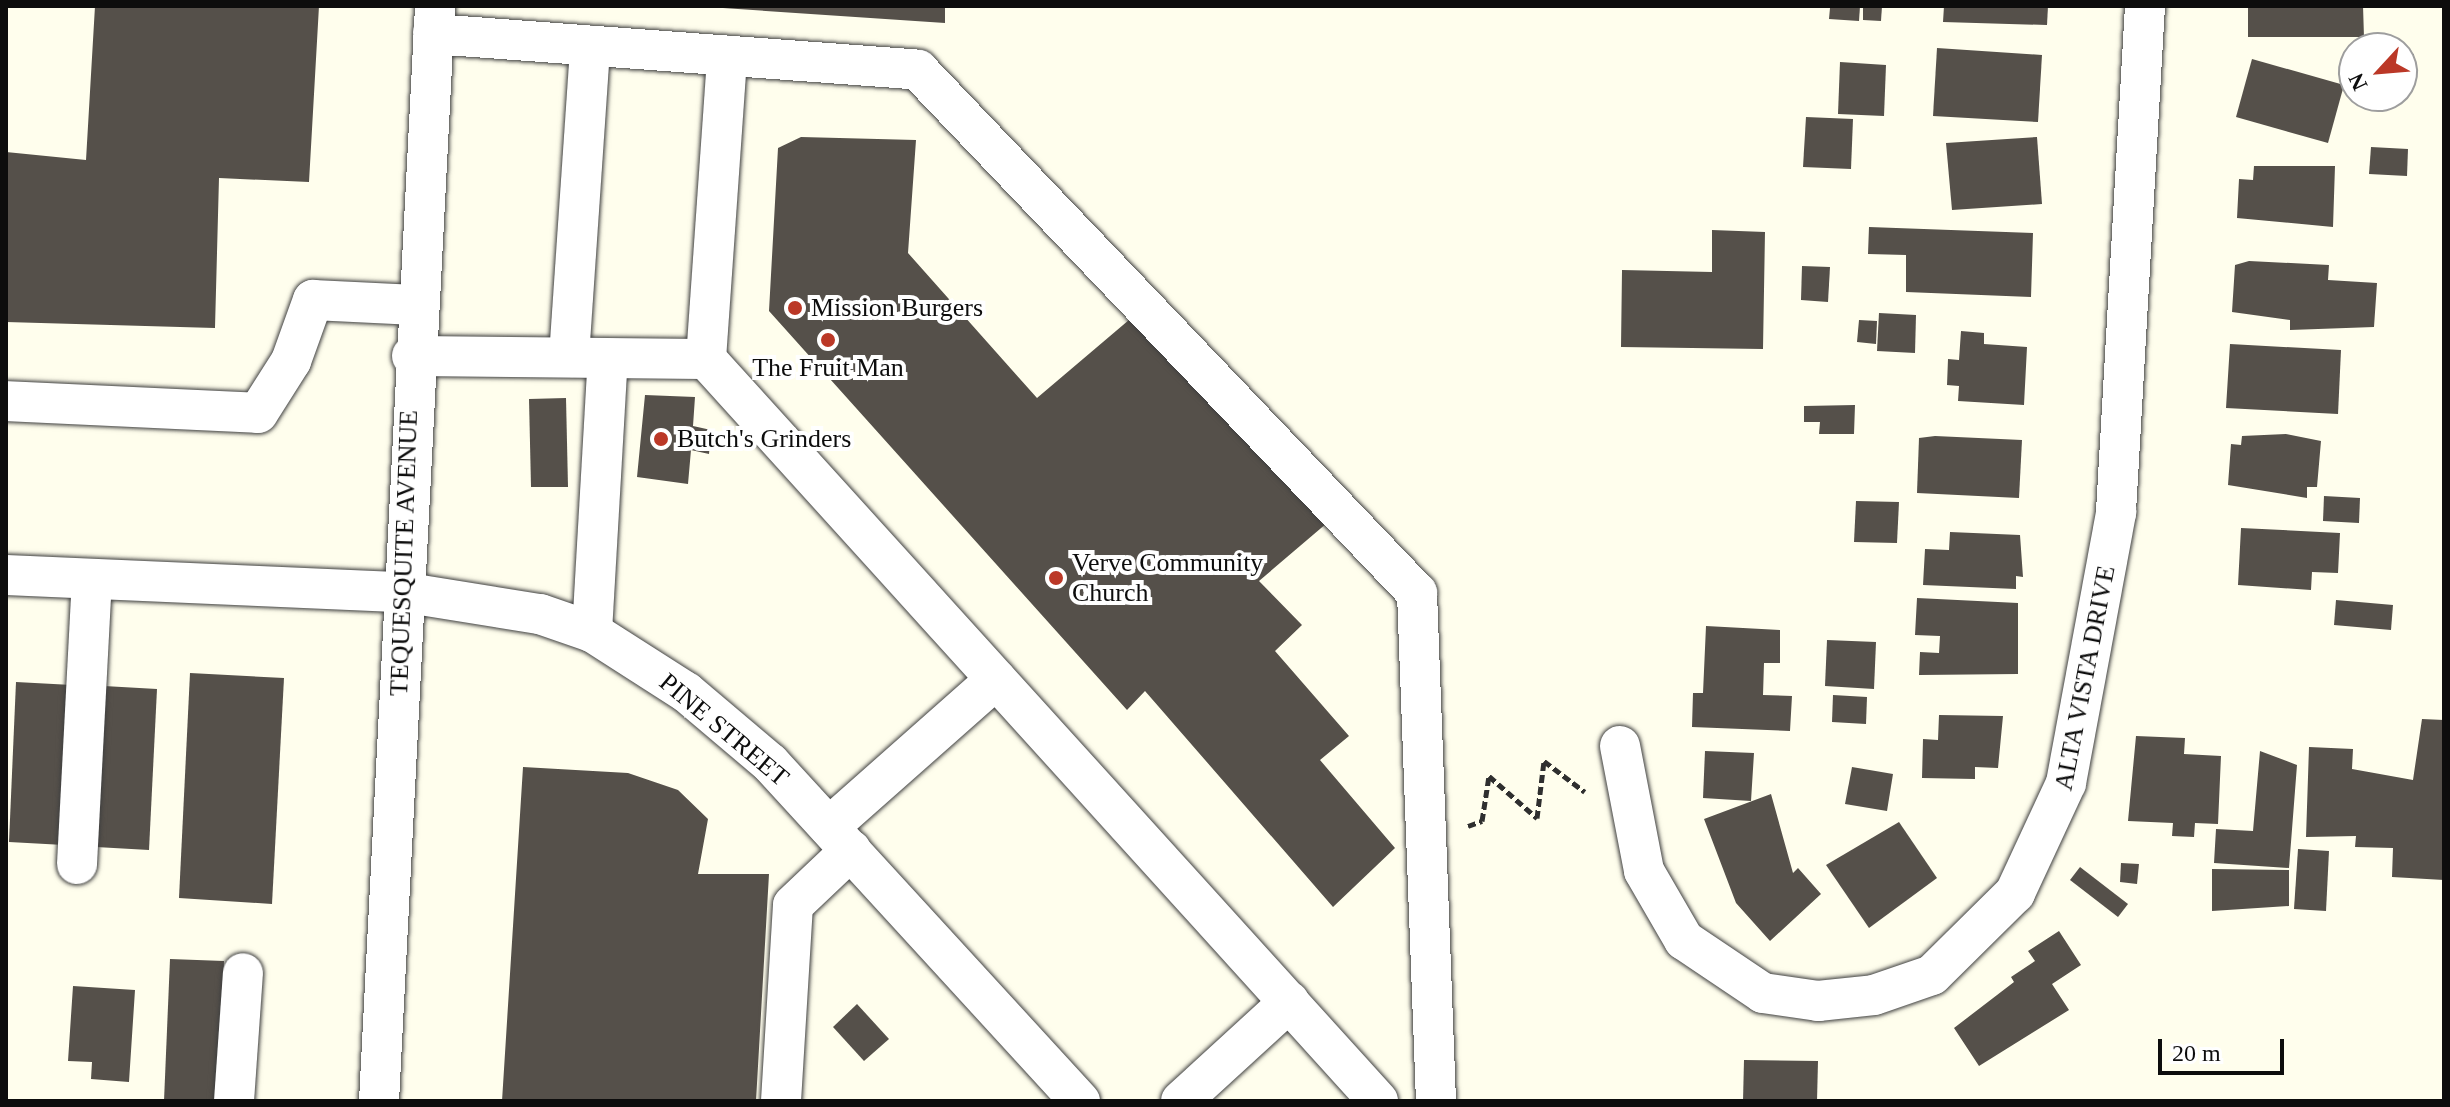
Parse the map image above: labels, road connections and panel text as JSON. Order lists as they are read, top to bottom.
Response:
{
  "streets": {
    "street": ["TEQUESQUITE AVENUE", "ALTA VISTA DRIVE", "PINE STREET"]
  },
  "crossings": [
    ["TEQUESQUITE AVENUE", "PINE STREET"]
  ],
  "places": [
    "Mission Burgers",
    "The Fruit Man",
    "Butch's Grinders",
    "Verve Community Church"
  ],
  "scale_bar": "20 m",
  "north": "bottom left"
}
